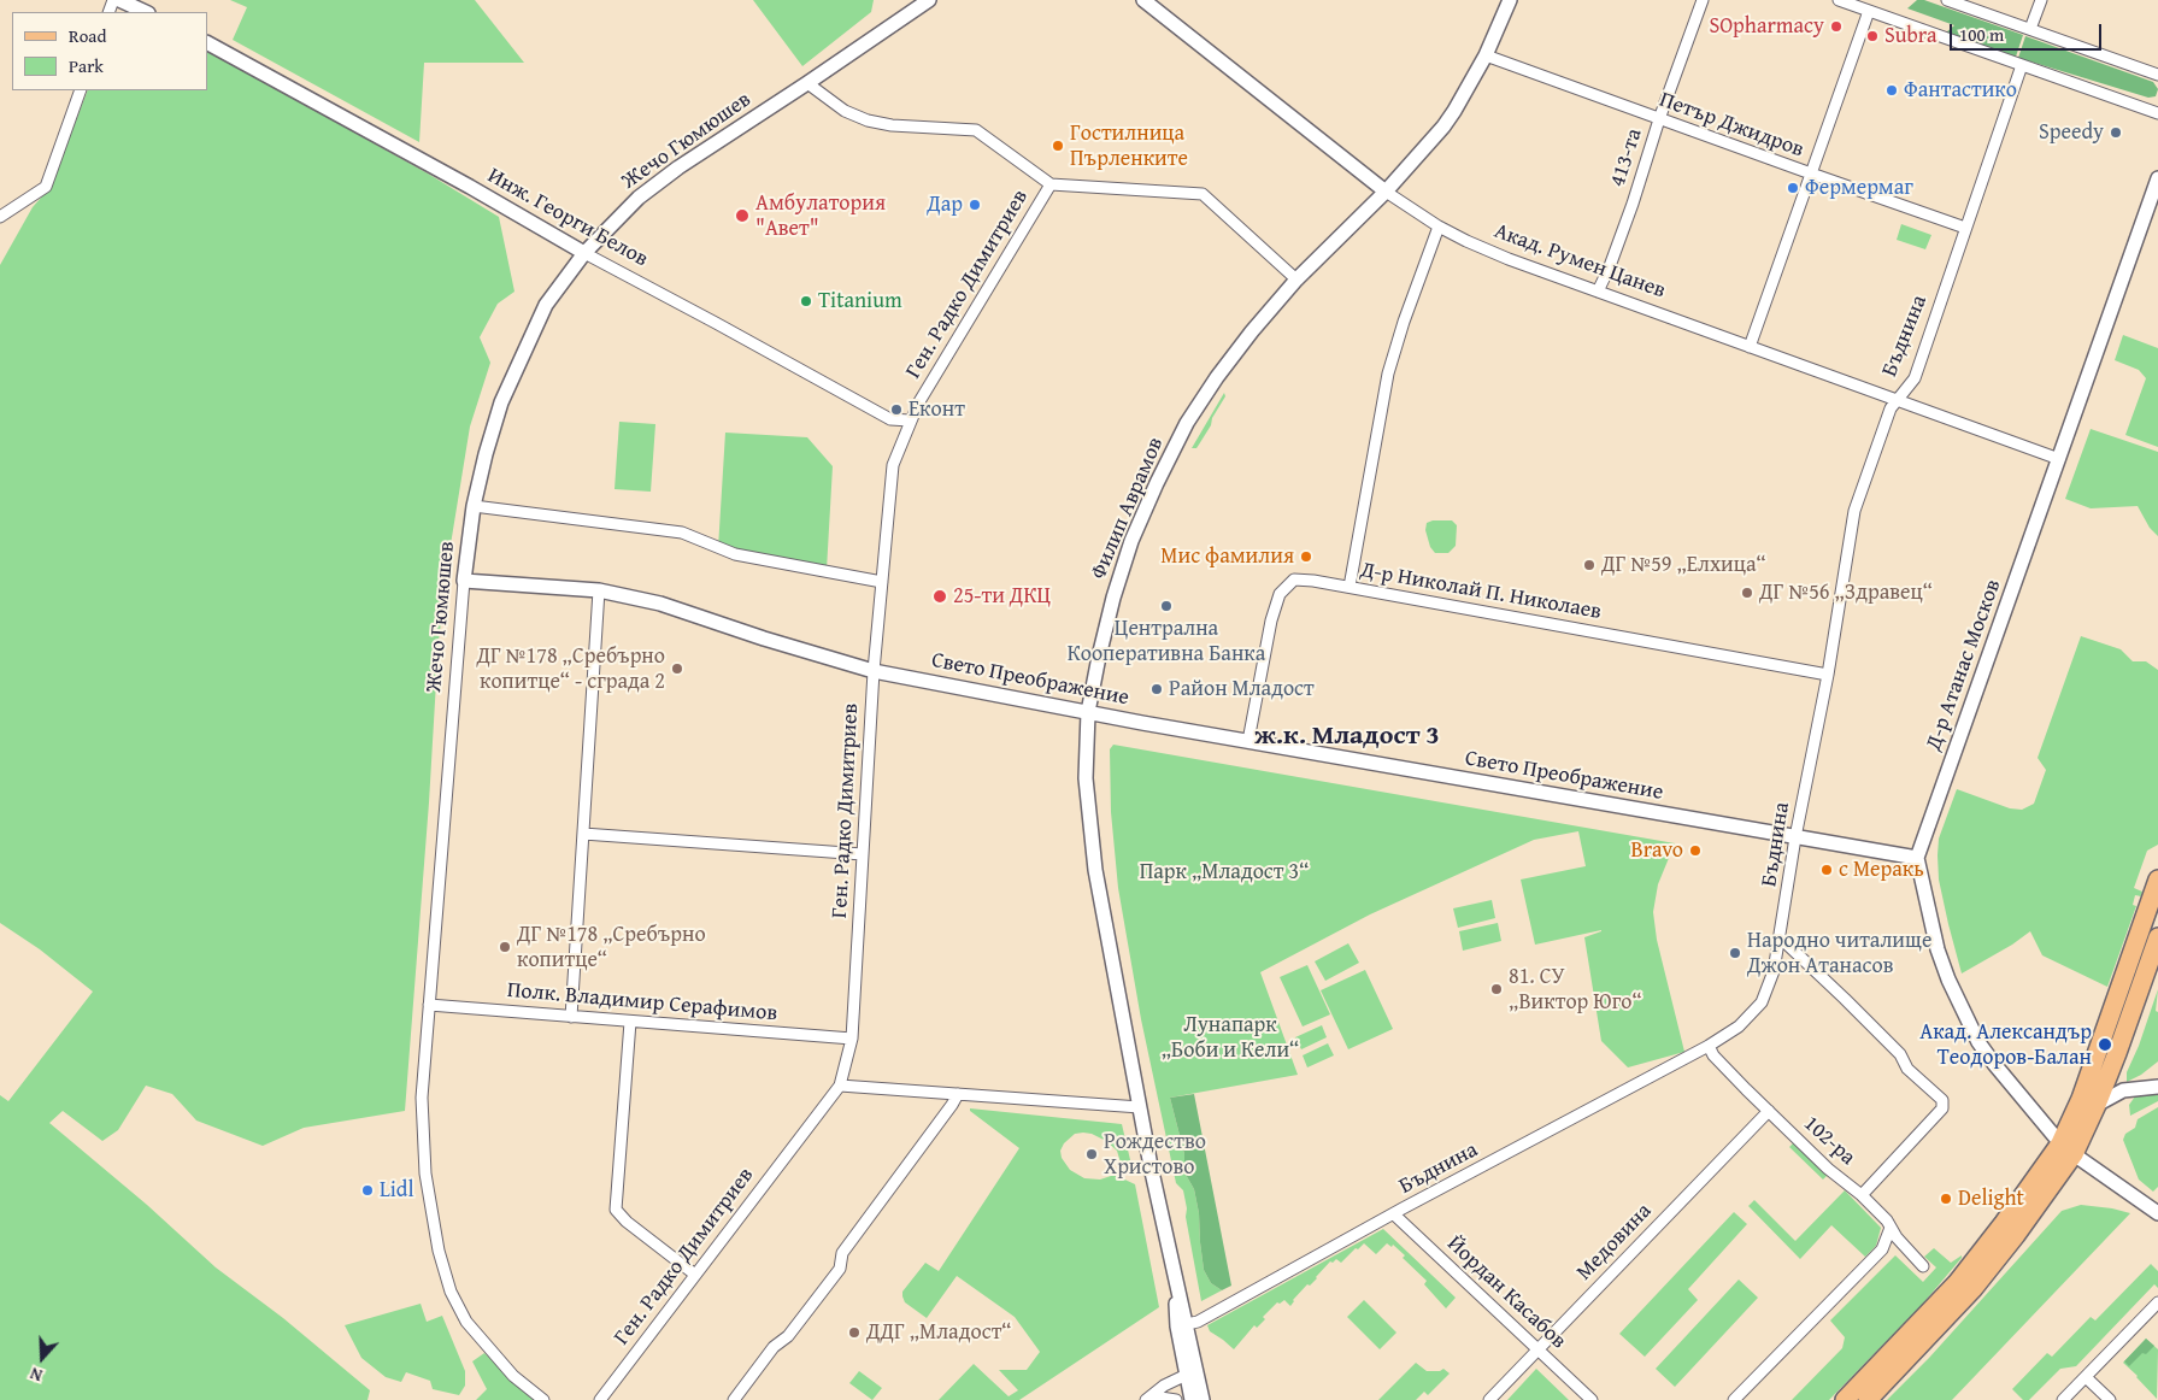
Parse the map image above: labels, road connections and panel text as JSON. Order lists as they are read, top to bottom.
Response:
{
  "streets": {
    "street": [
      "Петър Джидров",
      "Жечо Гюмюшев",
      "413-та",
      "Инж. Георги Белов",
      "Акад. Румен Цанев",
      "Ген. Радко Димитриев",
      "Бъднина",
      "Филип Аврамов",
      "Д-р Николай П. Николаев",
      "Д-р Атанас Москов",
      "Свето Преображение",
      "Полк. Владимир Серафимов",
      "102-ра",
      "Медовина",
      "Йордан Касабов"
    ]
  },
  "crossings": [
    ["Петър Джидров", "413-та"],
    ["Петър Джидров", "Бъднина"],
    ["Петър Джидров", "Филип Аврамов"],
    ["Жечо Гюмюшев", "Инж. Георги Белов"],
    ["Жечо Гюмюшев", "Свето Преображение"],
    ["Жечо Гюмюшев", "Полк. Владимир Серафимов"],
    ["413-та", "Акад. Румен Цанев"],
    ["Инж. Георги Белов", "Ген. Радко Димитриев"],
    ["Акад. Румен Цанев", "Бъднина"],
    ["Акад. Румен Цанев", "Филип Аврамов"],
    ["Акад. Румен Цанев", "Д-р Атанас Москов"],
    ["Ген. Радко Димитриев", "Свето Преображение"],
    ["Ген. Радко Димитриев", "Полк. Владимир Серафимов"],
    ["Бъднина", "Филип Аврамов"],
    ["Бъднина", "Д-р Николай П. Николаев"],
    ["Бъднина", "Свето Преображение"],
    ["Бъднина", "102-ра"],
    ["Бъднина", "Йордан Касабов"],
    ["Филип Аврамов", "Свето Преображение"],
    ["Д-р Николай П. Николаев", "Свето Преображение"],
    ["Д-р Атанас Москов", "Свето Преображение"],
    ["102-ра", "Медовина"],
    ["Медовина", "Йордан Касабов"]
  ],
  "districts": ["ж.к. Младост 3"],
  "parks": ["Парк „Младост 3“", "Лунапарк „Боби и Кели“"],
  "places": [
    "SOpharmacy",
    "Subra",
    "Фантастико",
    "Speedy",
    "Гостилница Пърленките",
    "Фермермаг",
    "Дар",
    "Амбулатория \"Авет\"",
    "Titanium",
    "Еконт",
    "Мис фамилия",
    "ДГ №59 „Елхица“",
    "ДГ №56 „Здравец“",
    "25-ти ДКЦ",
    "Централна Кооперативна Банка",
    "ДГ №178 „Сребърно копитце“ - сграда 2",
    "Район Младост",
    "Bravo",
    "с Меракь",
    "ДГ №178 „Сребърно копитце“",
    "Народно читалище Джон Атанасов",
    "81. СУ „Виктор Юго“",
    "Акад. Александър Теодоров-Балан",
    "Рождество Христово",
    "Lidl",
    "Delight",
    "ДДГ „Младост“"
  ],
  "legend": ["Road", "Park"],
  "scale_bar": "100 m",
  "north": "bottom"
}
